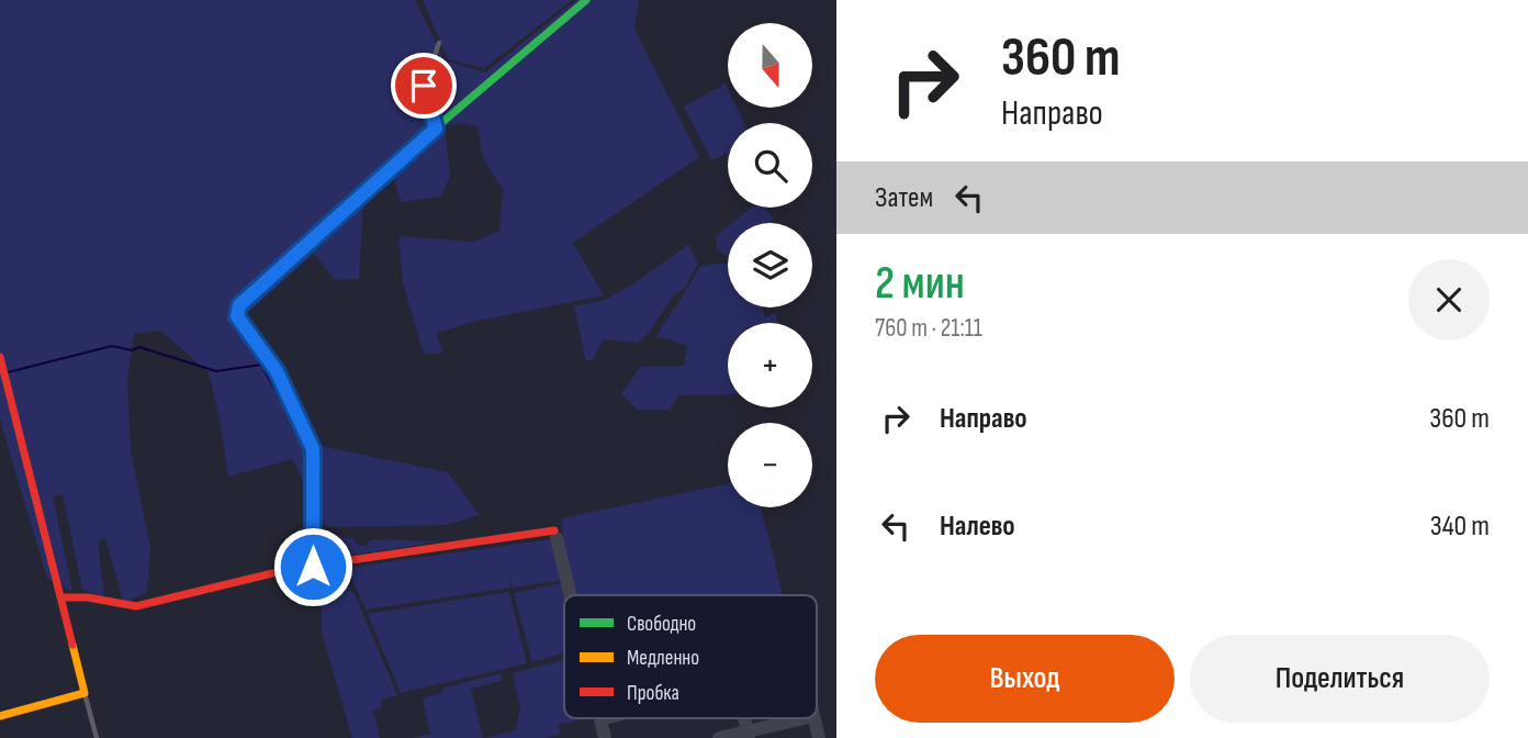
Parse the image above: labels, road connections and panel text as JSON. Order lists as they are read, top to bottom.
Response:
{
  "legend": ["Свободно", "Медленно", "Пробка"],
  "north": "bottom",
  "page": {
    "turn": ["360 m", "Направо"],
    "map_buttons": ["+", "−"],
    "then": "Затем",
    "heading": ["2 мин", "760 m · 21:11"],
    "list": [
      {
        "name": "Направо",
        "value": "360 m"
      },
      {
        "name": "Налево",
        "value": "340 m"
      }
    ],
    "buttons": ["Выход", "Поделиться"]
  }
}
